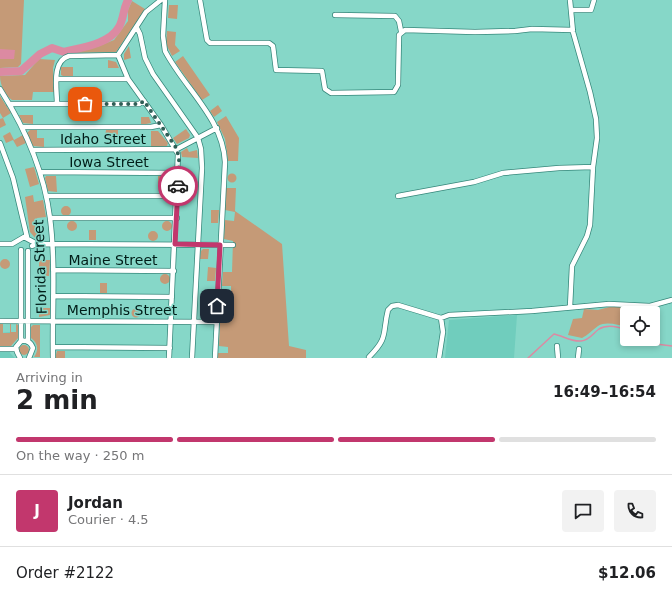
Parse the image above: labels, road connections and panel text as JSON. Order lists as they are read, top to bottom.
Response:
{
  "streets": {
    "street": [
      "Idaho Street",
      "Iowa Street",
      "Maine Street",
      "Florida Street",
      "Memphis Street"
    ]
  },
  "crossings": [
    ["Idaho Street", "Florida Street"],
    ["Iowa Street", "Florida Street"],
    ["Maine Street", "Florida Street"],
    ["Florida Street", "Memphis Street"]
  ],
  "page": {
    "heading": ["2 min", "Arriving in", "16:49–16:54"],
    "panel": [
      "Jordan",
      "Courier · 4.5",
      "Order #2122",
      "$12.06"
    ],
    "bar": "On the way · 250 m",
    "round": "J"
  }
}
